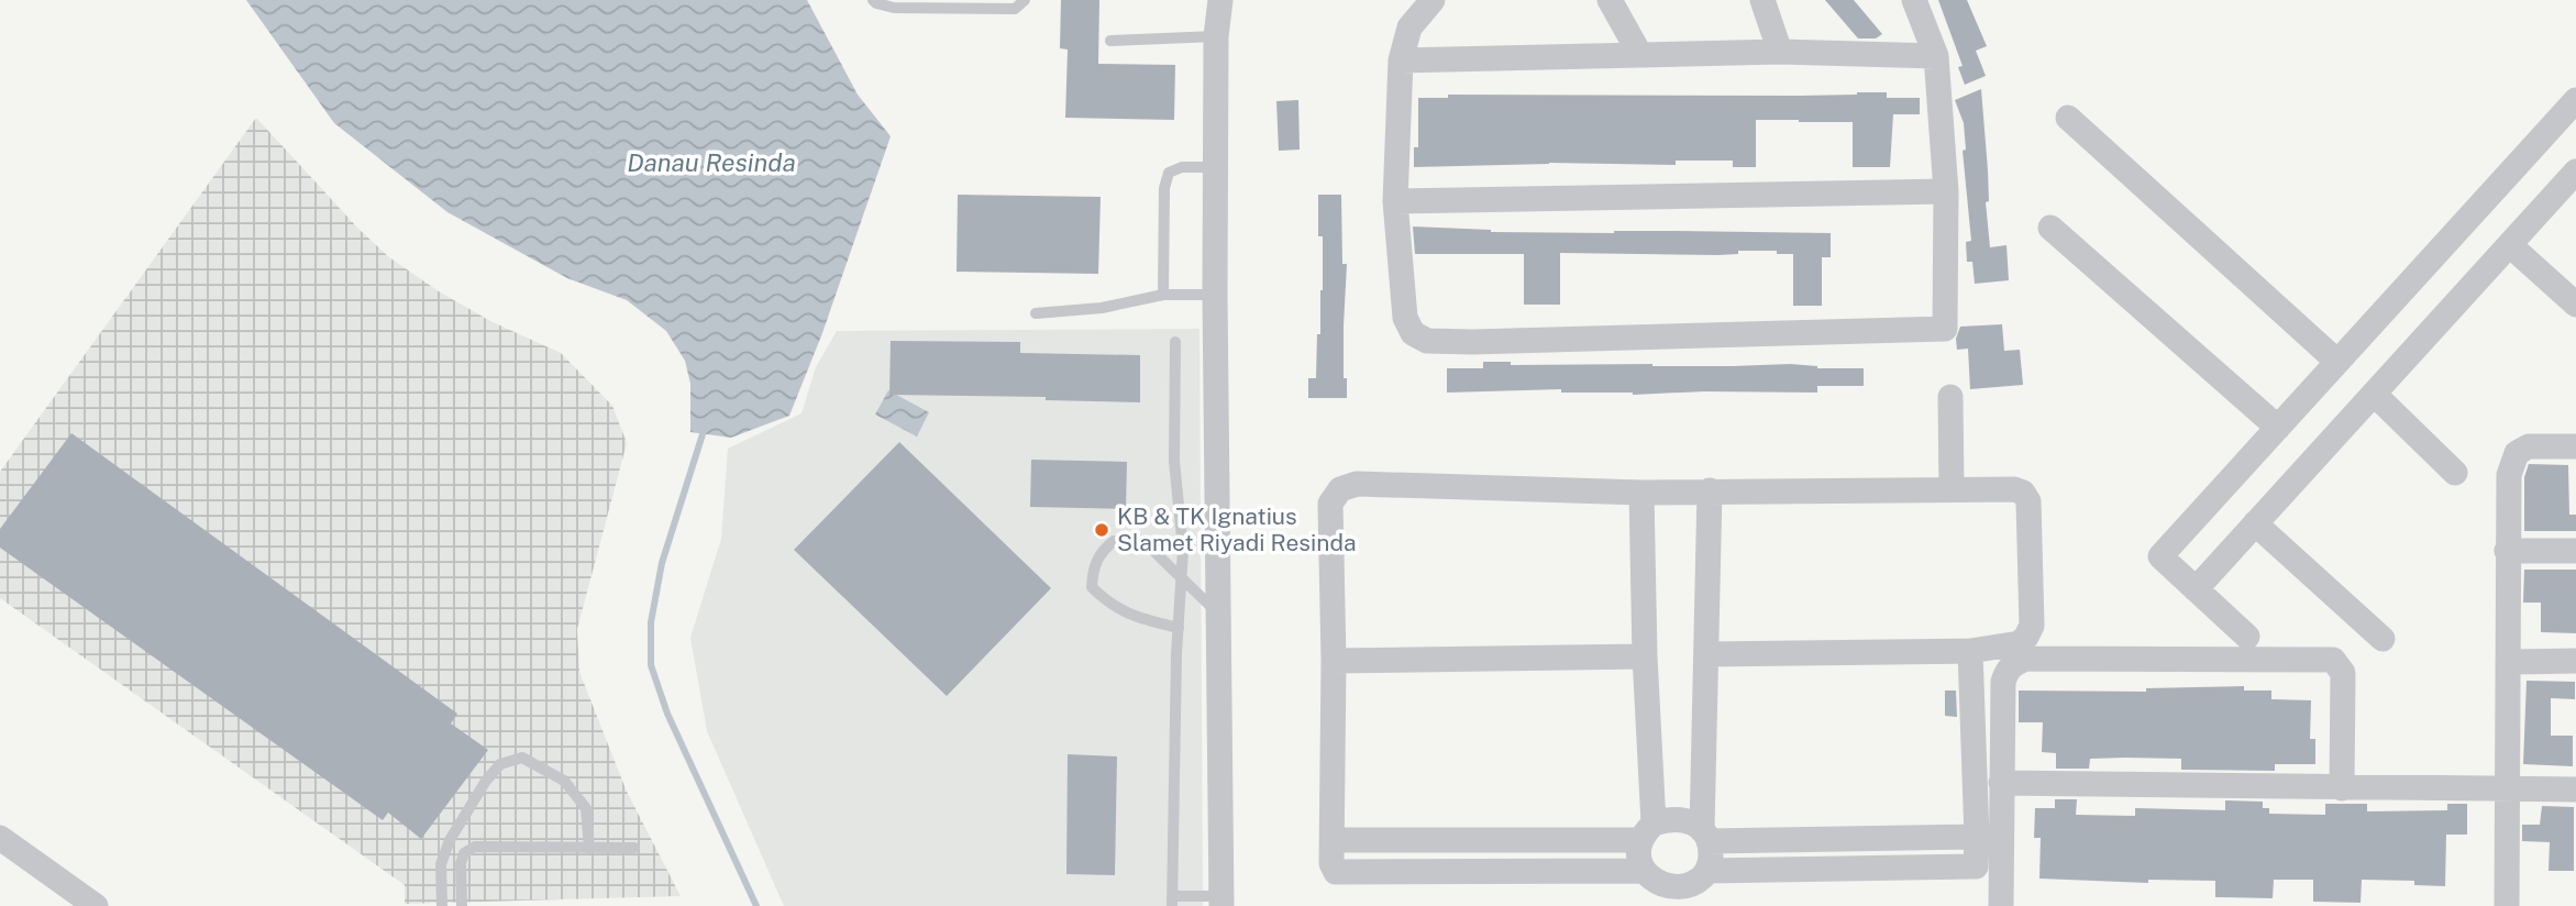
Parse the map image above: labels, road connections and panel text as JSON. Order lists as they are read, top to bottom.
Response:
{
  "water": ["Danau Resinda"],
  "places": ["KB & TK Ignatius Slamet Riyadi Resinda"]
}
